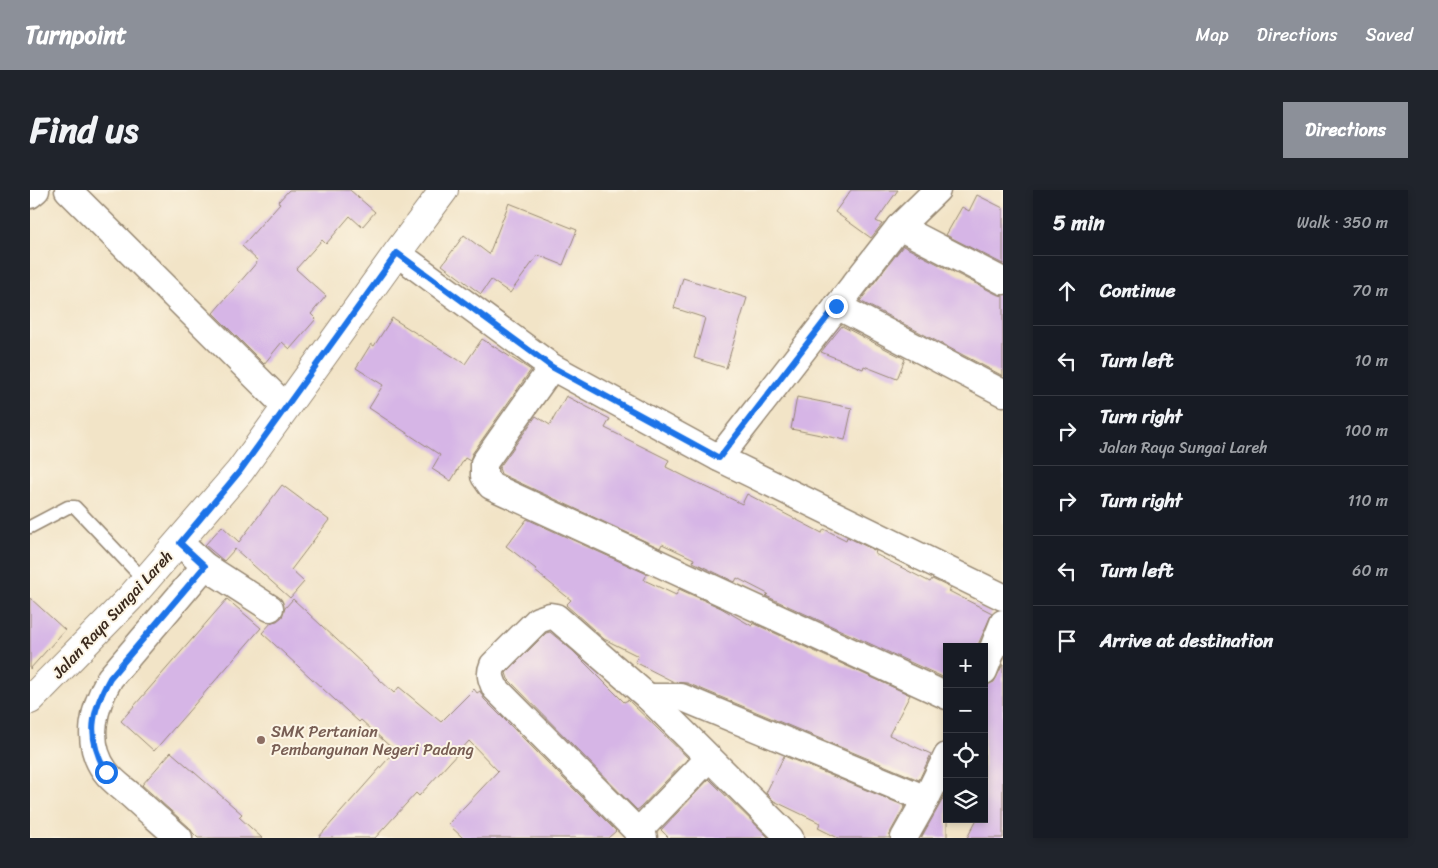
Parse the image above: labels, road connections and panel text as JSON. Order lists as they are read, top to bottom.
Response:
{
  "streets": {
    "street": ["Jalan Raya Sungai Lareh"]
  },
  "places": ["SMK Pertanian Pembangunan Negeri Padang"],
  "page": {
    "header": "Turnpoint",
    "nav": ["Map", "Directions", "Saved"],
    "title": "Find us",
    "buttons": "Directions",
    "heading": ["5 min", "Walk · 350 m"],
    "list": [
      ["Continue", "70 m"],
      ["Turn left", "10 m"],
      ["Turn right", "Jalan Raya Sungai Lareh", "100 m"],
      ["Turn right", "110 m"],
      ["Turn left", "60 m"],
      "Arrive at destination"
    ],
    "map_buttons": ["+", "−"]
  }
}
